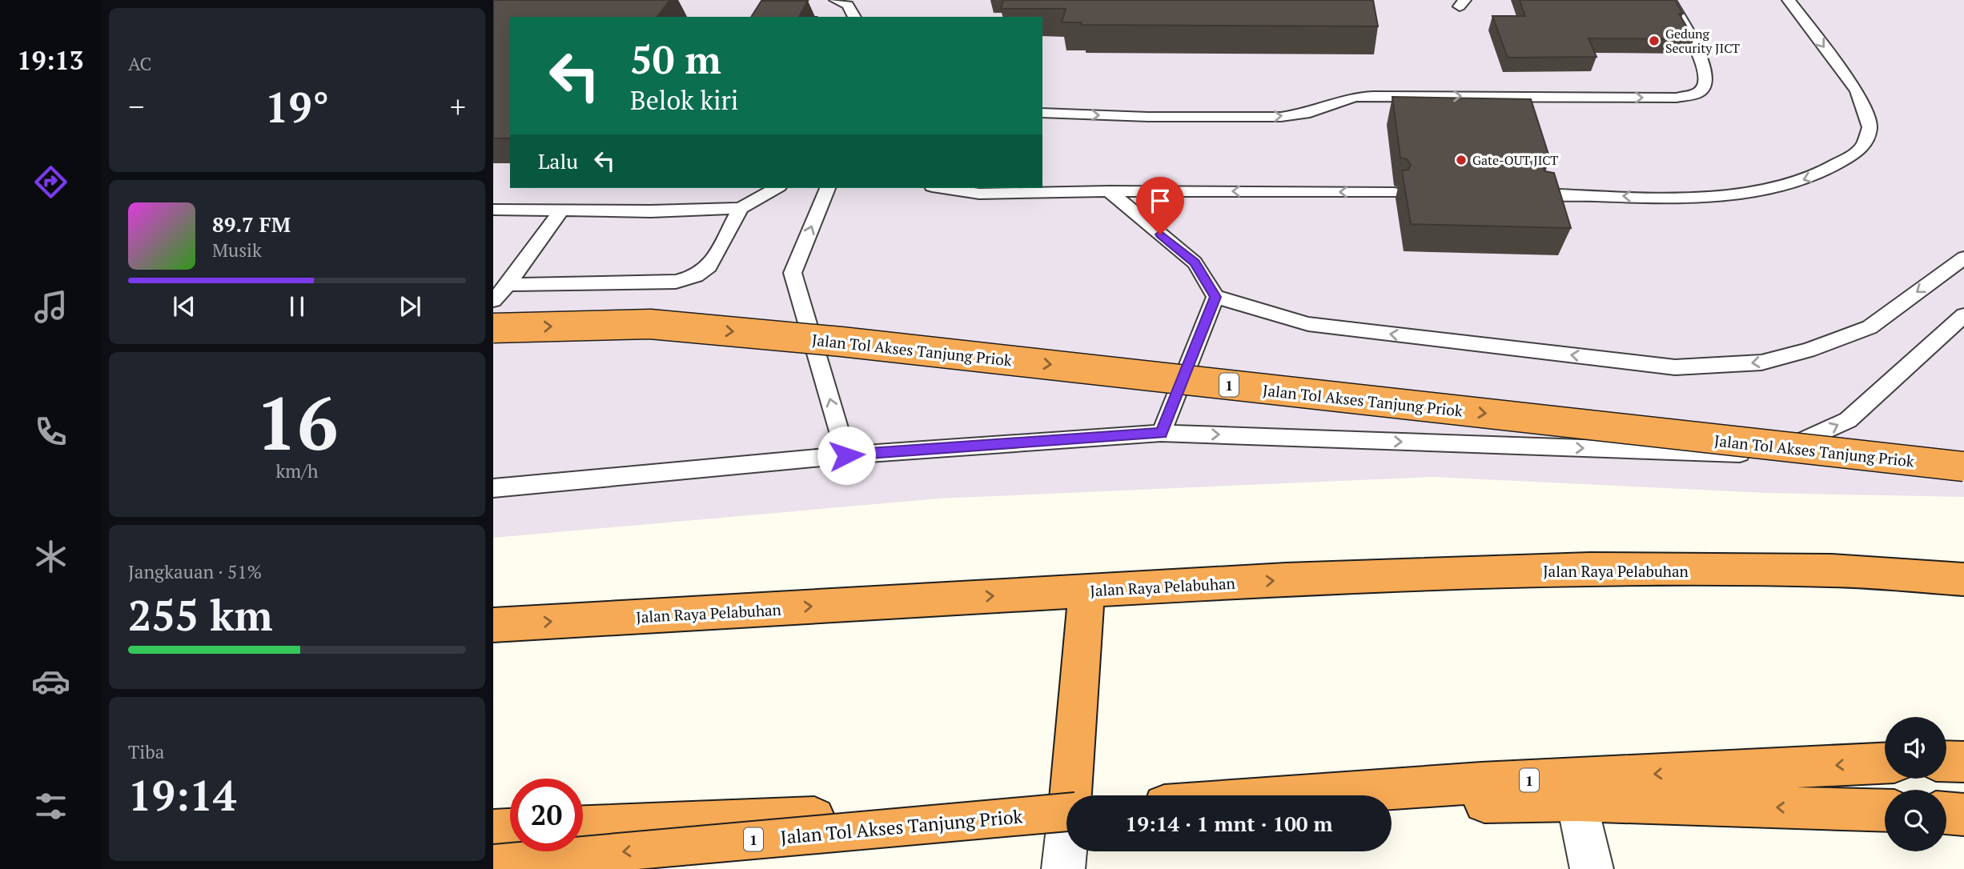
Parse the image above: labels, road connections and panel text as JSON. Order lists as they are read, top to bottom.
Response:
{
  "streets": {
    "highway": ["Jalan Tol Akses Tanjung Priok", "1", "Jalan Raya Pelabuhan"]
  },
  "places": ["Gedung Security JICT", "Gate-OUT JICT"],
  "page": {
    "tabs": "19:13",
    "tile": [
      "AC",
      ["16", "km/h"],
      ["Jangkauan · 51%", "255 km"],
      ["Tiba", "19:14"]
    ],
    "turn": ["50 m", "Belok kiri"],
    "heat": ["−", "19°", "+"],
    "then": "Lalu",
    "song": ["89.7 FM", "Musik"],
    "limit": "20",
    "trip": "19:14 · 1 mnt · 100 m"
  }
}
